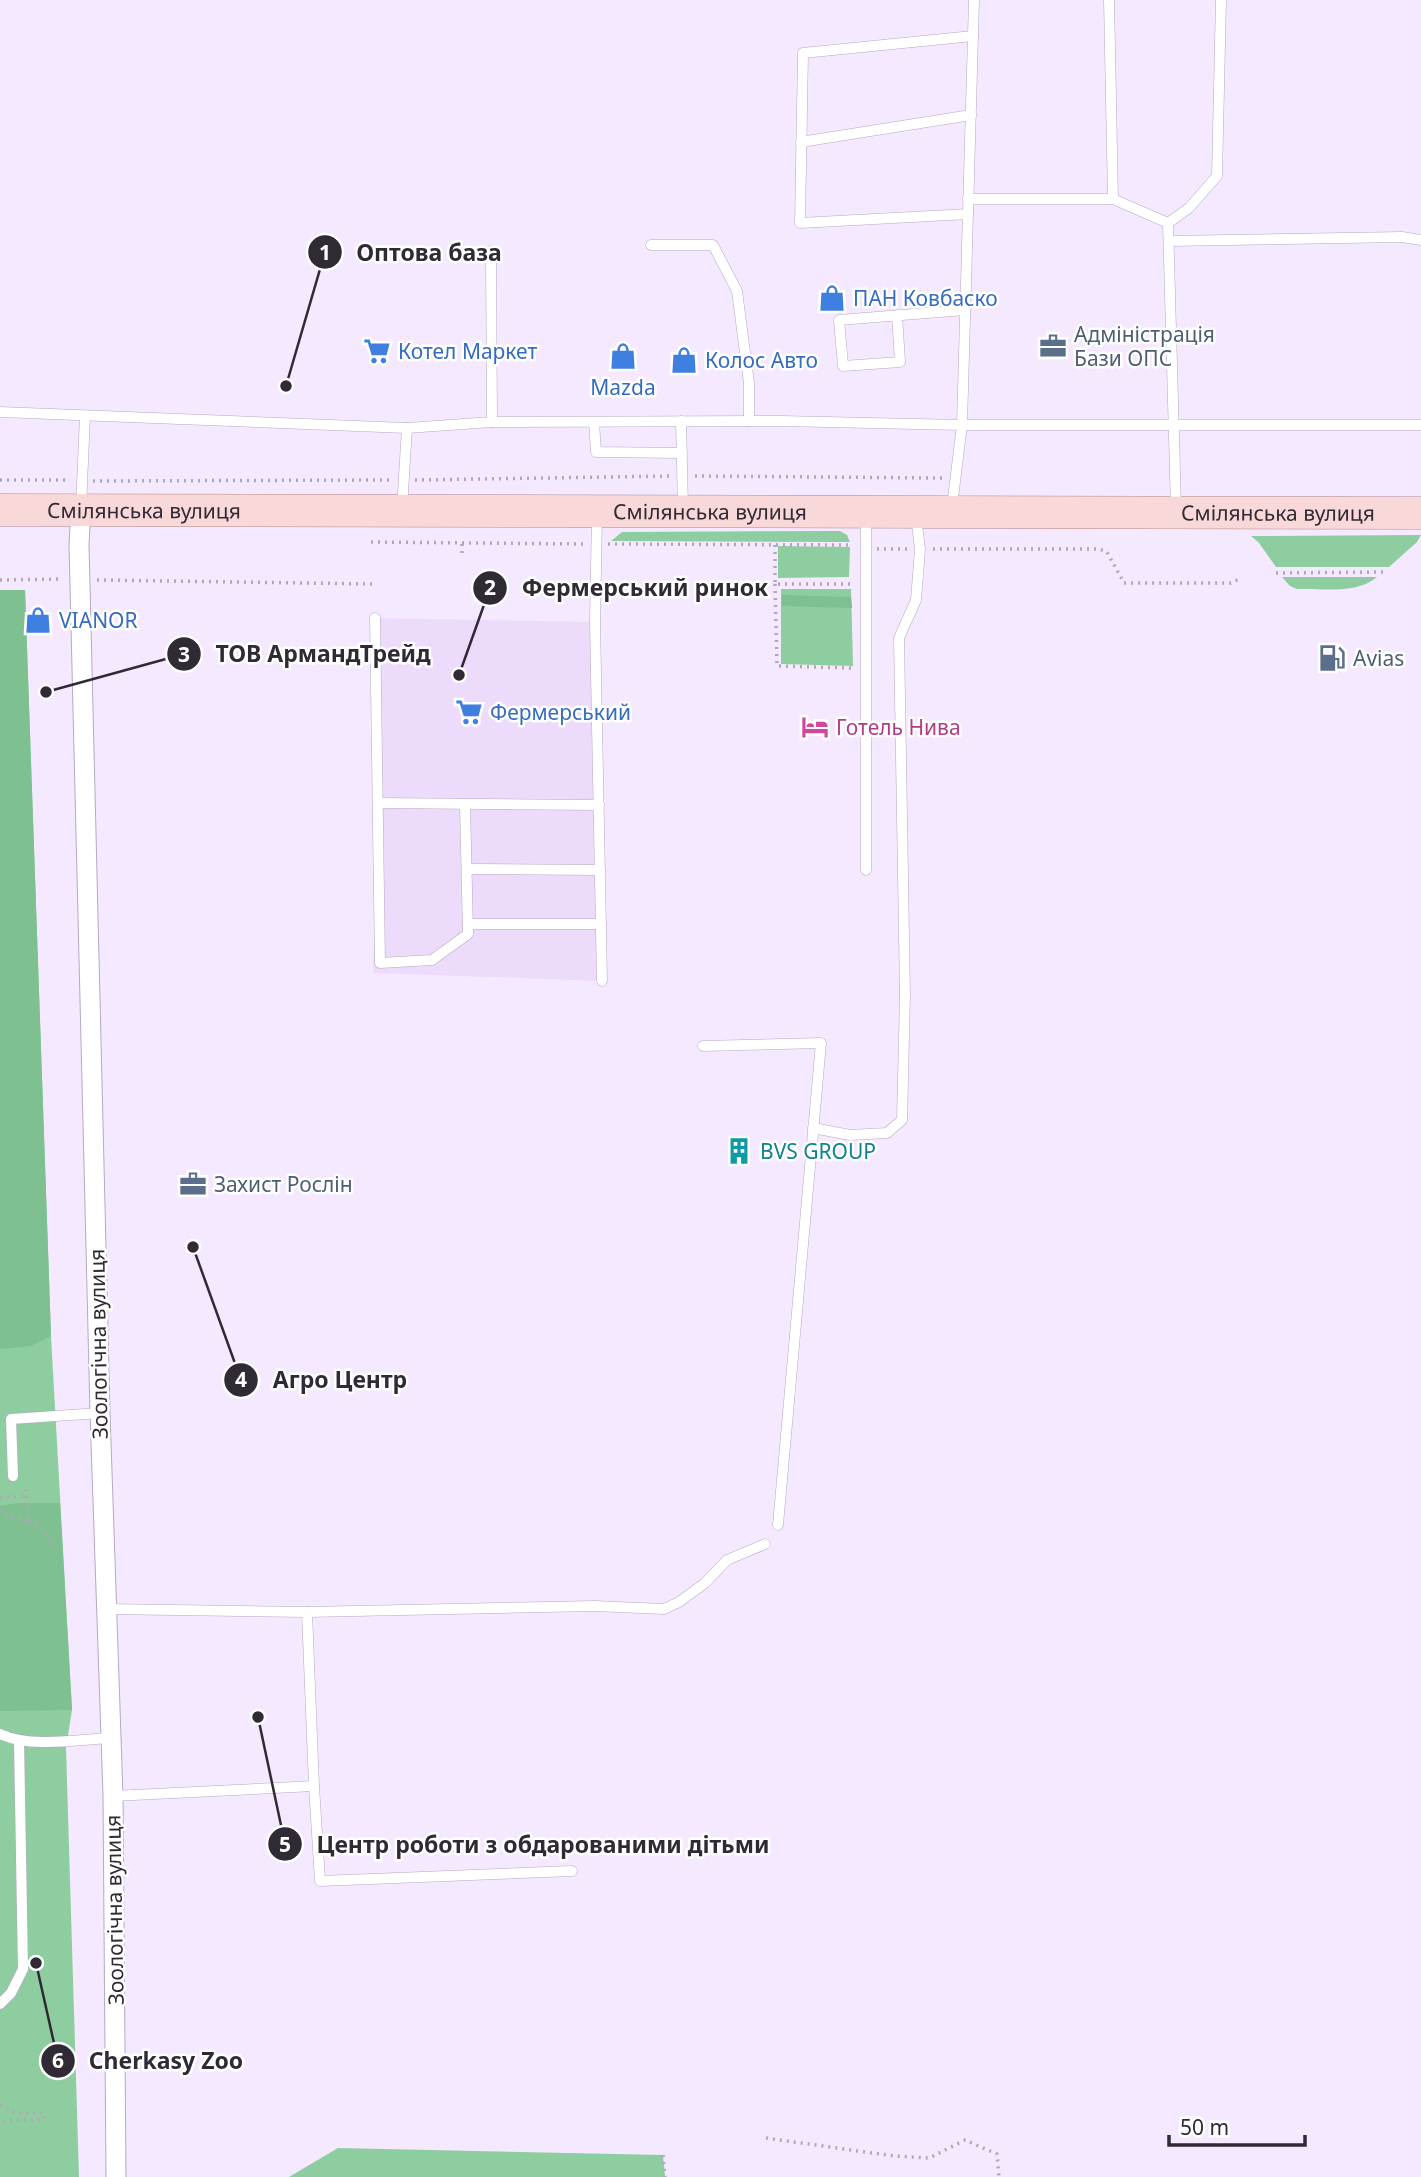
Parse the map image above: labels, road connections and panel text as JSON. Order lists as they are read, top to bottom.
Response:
{
  "streets": {
    "main road": ["Смілянська вулиця"],
    "street": ["Зоологічна вулиця"]
  },
  "crossings": [
    ["Смілянська вулиця", "Зоологічна вулиця"]
  ],
  "places": {
    "shop": [
      "ПАН Ковбаско",
      "Mazda",
      "Колос Авто",
      "VIANOR"
    ],
    "office": ["Адміністрація Бази ОПС", "Захист Рослін"],
    "supermarket": ["Котел Маркет", "Фермерський"],
    "other": [
      "Оптова база",
      "Фермерський ринок",
      "ТОВ АрмандТрейд",
      "Агро Центр",
      "Центр роботи з обдарованими дітьми",
      "Cherkasy Zoo"
    ],
    "fuel station": ["Avias"],
    "hotel": ["Готель Нива"],
    "building": ["BVS GROUP"]
  },
  "scale_bar": "50 m"
}
